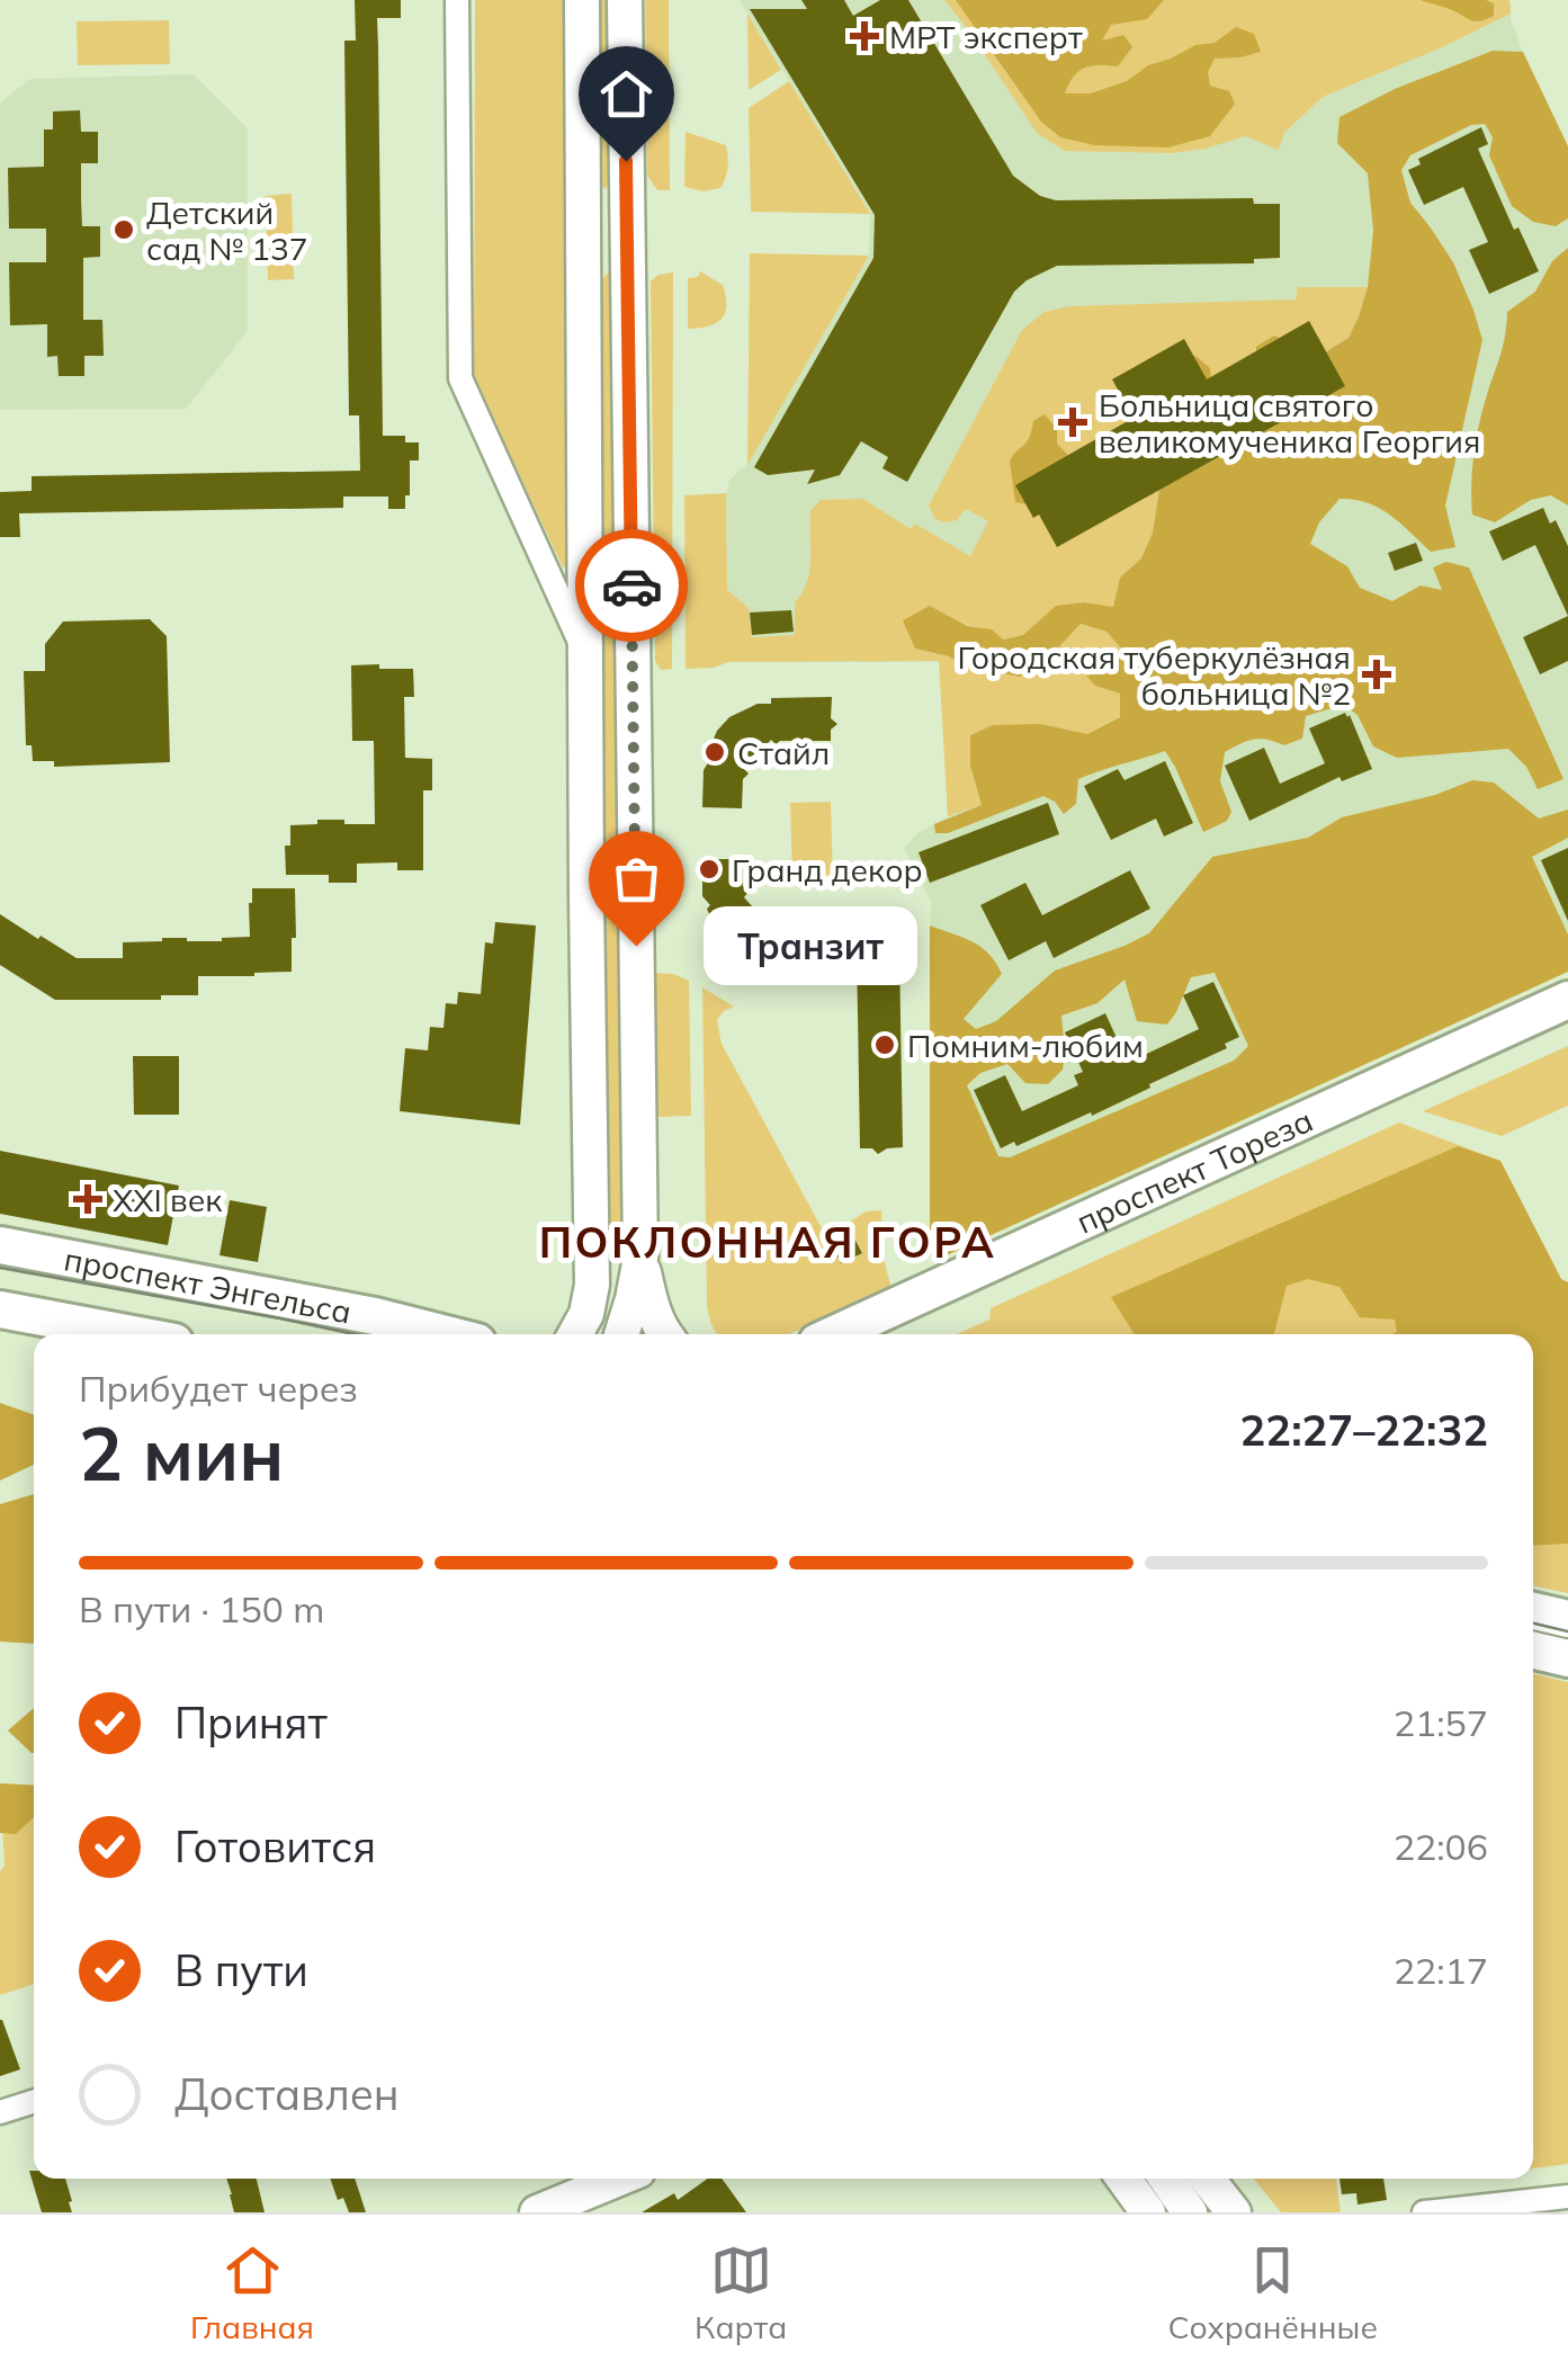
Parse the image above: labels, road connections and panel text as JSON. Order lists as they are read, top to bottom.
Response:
{
  "streets": {
    "main road": ["проспект Тореза", "проспект Энгельса"]
  },
  "districts": ["ПОКЛОННАЯ ГОРА"],
  "places": {
    "health": [
      "МРТ эксперт",
      "Больница святого великомученика Георгия",
      "Городская туберкулёзная больница №2",
      "XXI век"
    ],
    "other": [
      "Детский сад № 137",
      "Стайл",
      "Гранд декор",
      "Транзит",
      "Помним-любим"
    ]
  },
  "page": {
    "bubble": "Транзит",
    "heading": ["2 мин", "Прибудет через", "22:27–22:32"],
    "bar": "В пути · 150 m",
    "list": [
      ["Принят", "21:57"],
      ["Готовится", "22:06"],
      ["В пути", "22:17"],
      "Доставлен"
    ],
    "tabs": ["Главная", "Карта", "Сохранённые"]
  }
}
